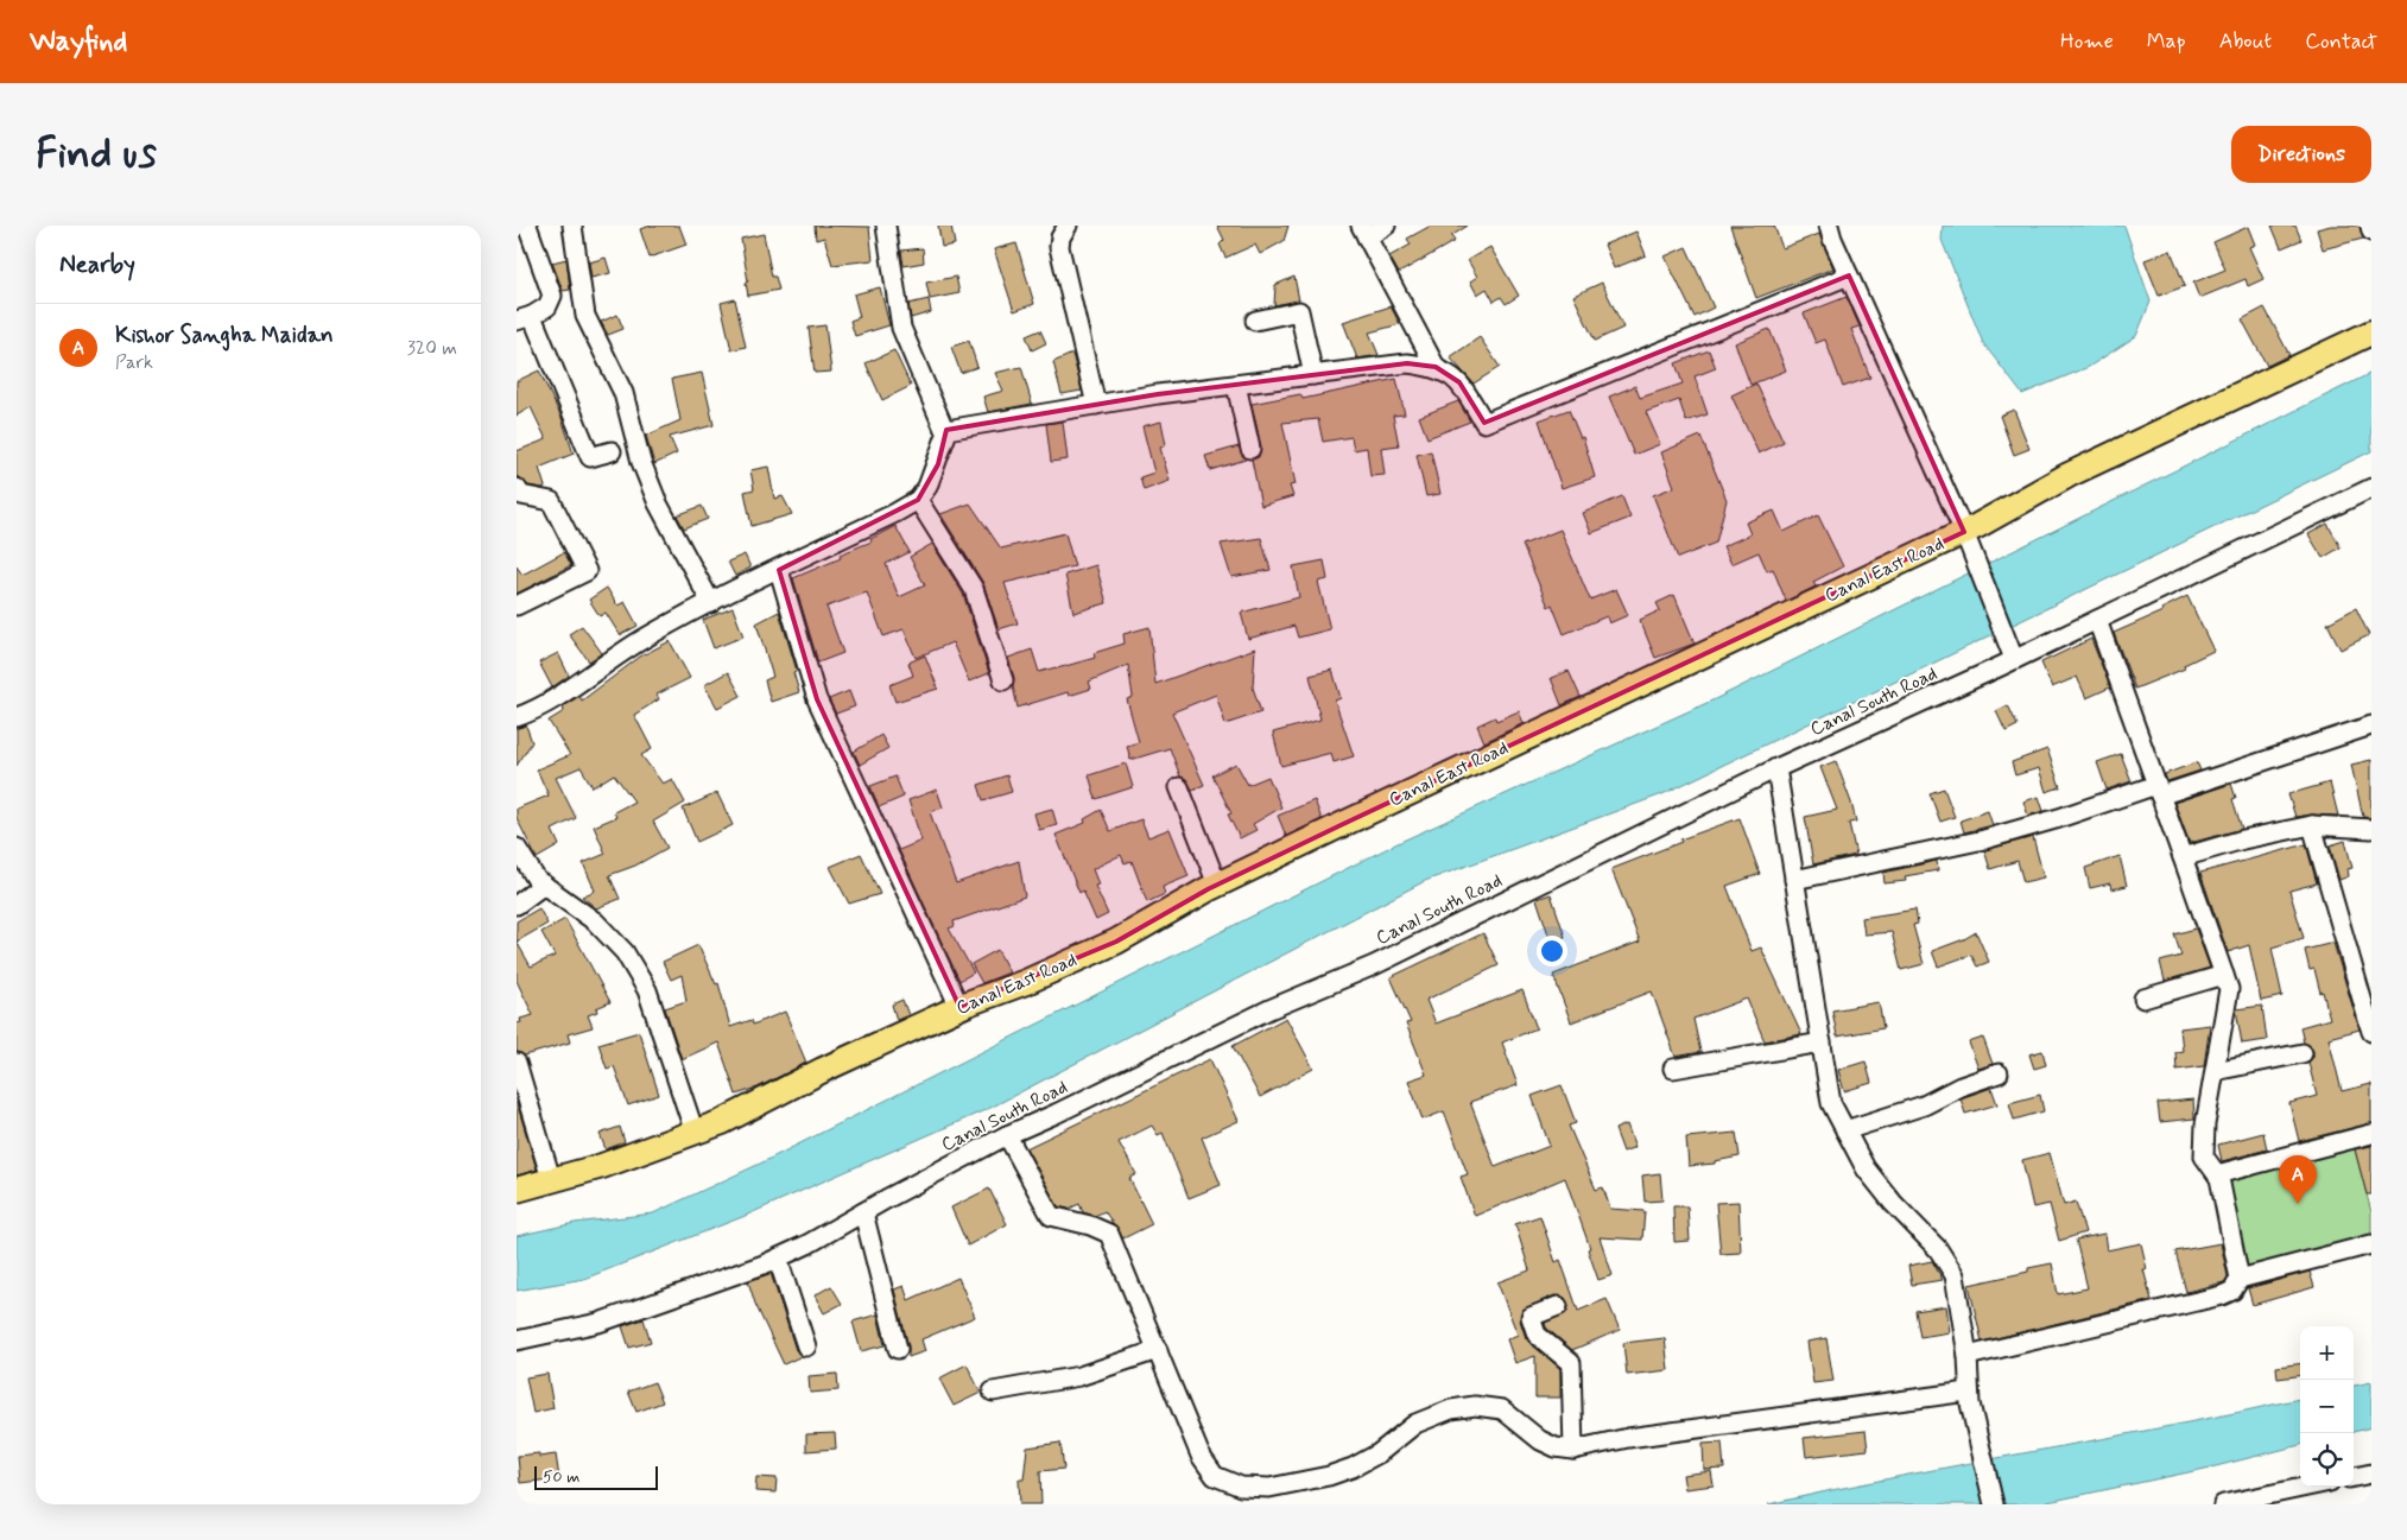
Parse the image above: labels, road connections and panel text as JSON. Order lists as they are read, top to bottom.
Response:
{
  "streets": {
    "main road": ["Canal East Road"],
    "street": ["Canal South Road"]
  },
  "scale_bar": "50 m",
  "page": {
    "header": "Wayfind",
    "nav": [
      "Home",
      "Map",
      "About",
      "Contact"
    ],
    "buttons": "Directions",
    "title": "Find us",
    "heading": "Nearby",
    "list": [
      {
        "mark": "A",
        "name": "Kishor Sangha Maidan",
        "note": "Park",
        "value": "320 m"
      }
    ],
    "pins": "A",
    "map_buttons": ["+", "−"],
    "scale": "50 m"
  }
}
